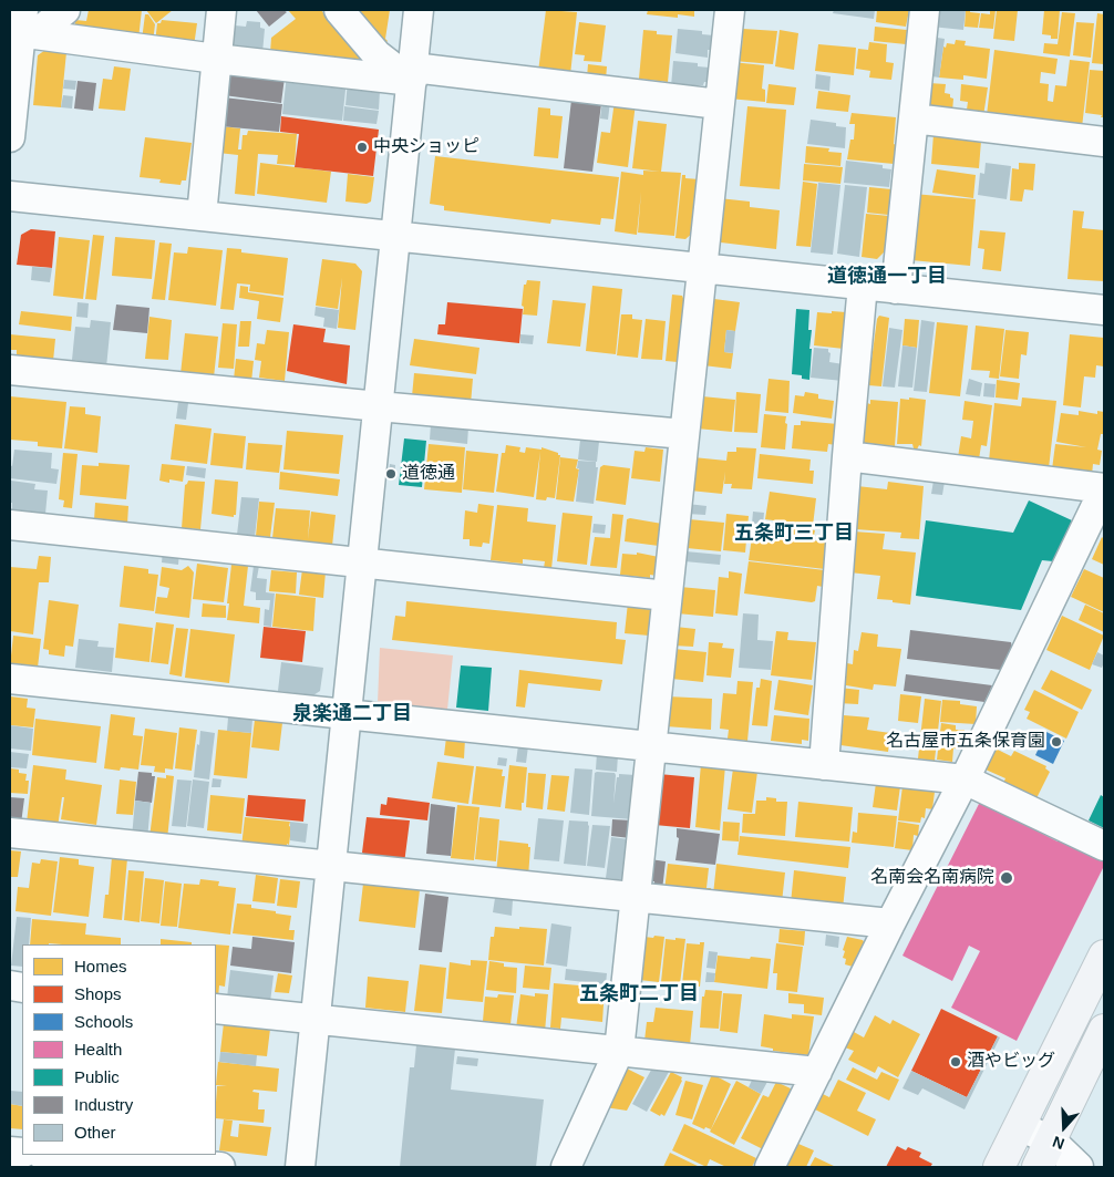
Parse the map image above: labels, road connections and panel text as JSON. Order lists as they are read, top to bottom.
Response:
{
  "districts": [
    "道徳通一丁目",
    "五条町三丁目",
    "泉楽通二丁目",
    "五条町二丁目"
  ],
  "places": [
    "中央ショッピ",
    "道徳通",
    "名古屋市五条保育園",
    "名南会名南病院",
    "酒やビッグ"
  ],
  "legend": [
    "Homes",
    "Shops",
    "Schools",
    "Health",
    "Public",
    "Industry",
    "Other"
  ],
  "north": "bottom"
}
